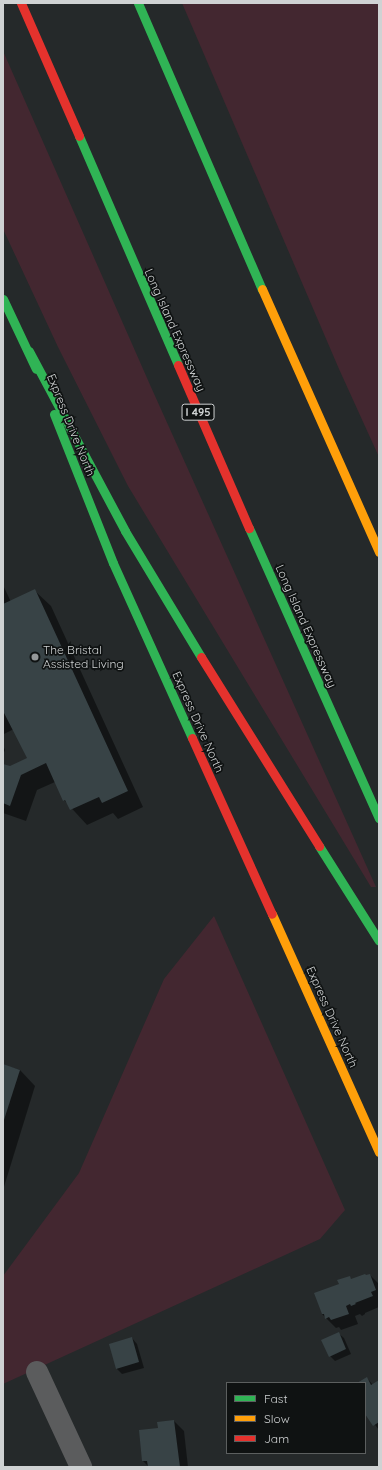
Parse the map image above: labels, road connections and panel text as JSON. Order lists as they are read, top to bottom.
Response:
{
  "streets": {
    "main road": ["Long Island Expressway", "I 495", "Express Drive North"]
  },
  "places": ["The Bristal Assisted Living"],
  "legend": ["Fast", "Slow", "Jam"]
}
